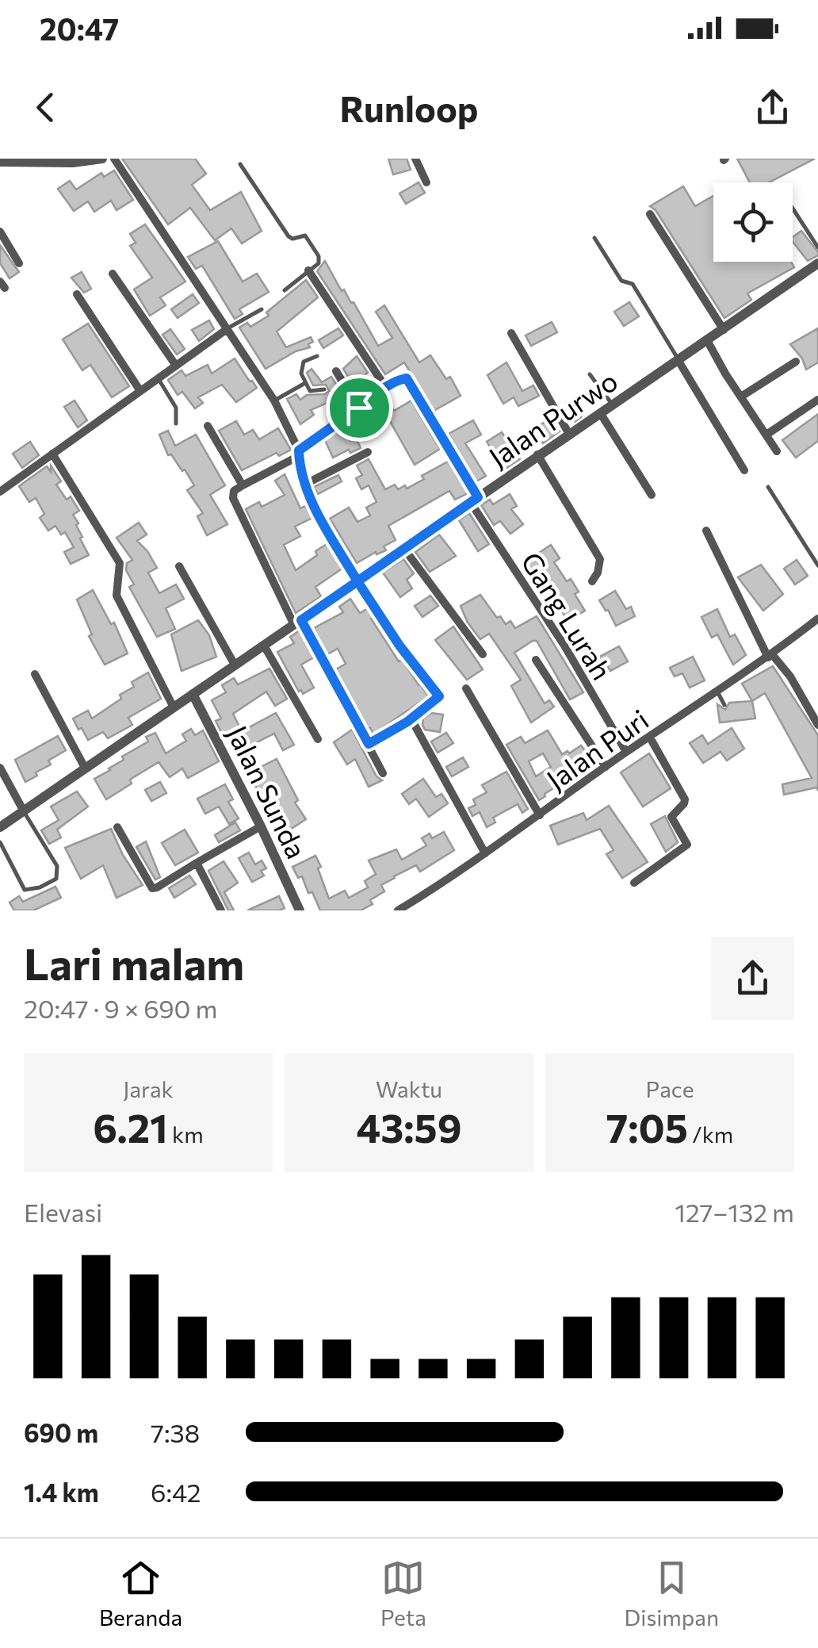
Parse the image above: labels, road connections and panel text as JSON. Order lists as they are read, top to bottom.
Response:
{
  "streets": {
    "street": [
      "Jalan Purwo",
      "Gang Lurah",
      "Jalan Puri",
      "Jalan Sunda"
    ]
  },
  "crossings": [
    ["Jalan Purwo", "Gang Lurah"],
    ["Jalan Purwo", "Jalan Sunda"],
    ["Gang Lurah", "Jalan Puri"]
  ],
  "page": {
    "status": "20:47",
    "header": "Runloop",
    "heading": ["Lari malam", "20:47 · 9 × 690 m"],
    "stats": [
      ["Jarak", "6.21 km"],
      ["Waktu", "43:59"],
      ["Pace", "7:05 /km"]
    ],
    "chart": ["Elevasi", "127–132 m"],
    "list": [
      {
        "name": "690 m",
        "note": "7:38"
      },
      {
        "name": "1.4 km",
        "note": "6:42"
      }
    ],
    "tabs": ["Beranda", "Peta", "Disimpan"]
  }
}
